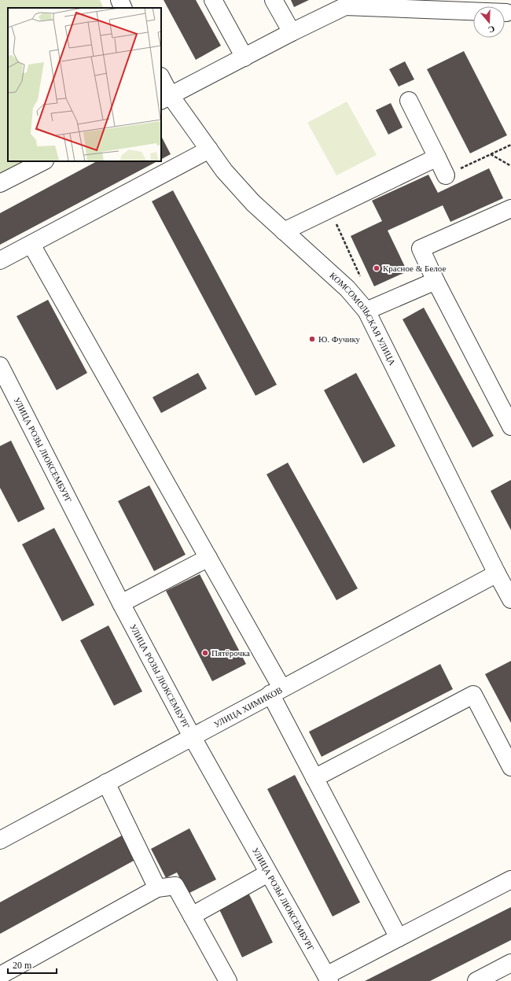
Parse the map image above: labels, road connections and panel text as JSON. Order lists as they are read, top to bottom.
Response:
{
  "streets": {
    "street": ["КОМСОМОЛЬСКАЯ УЛИЦА", "УЛИЦА РОЗЫ ЛЮКСЕМБУРГ", "УЛИЦА ХИМИКОВ"]
  },
  "crossings": [
    ["КОМСОМОЛЬСКАЯ УЛИЦА", "УЛИЦА ХИМИКОВ"],
    ["УЛИЦА РОЗЫ ЛЮКСЕМБУРГ", "УЛИЦА ХИМИКОВ"]
  ],
  "places": ["Красное & Белое", "Ю. Фучику", "Пятёрочка"],
  "scale_bar": "20 m",
  "north": "bottom"
}
